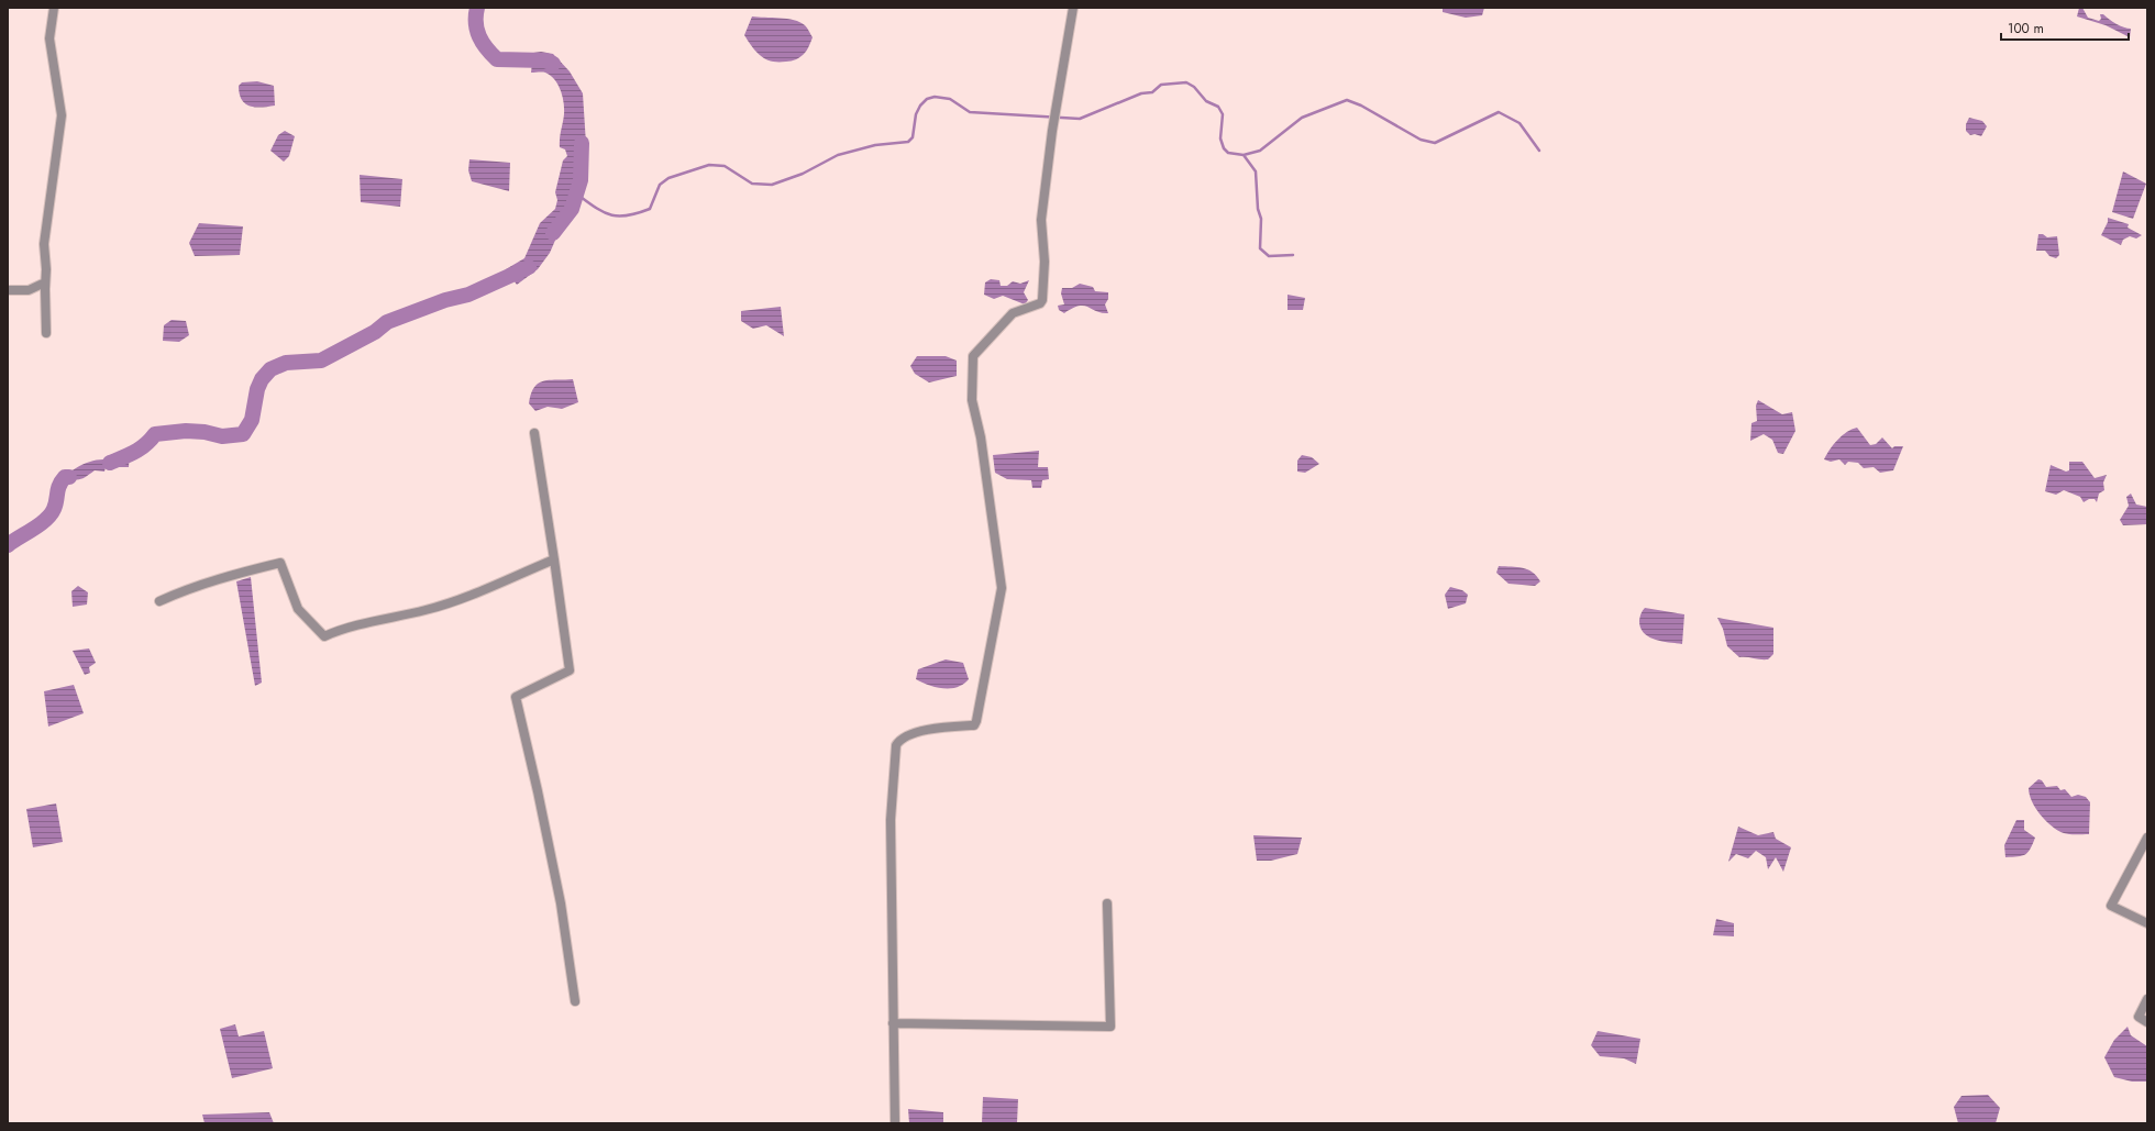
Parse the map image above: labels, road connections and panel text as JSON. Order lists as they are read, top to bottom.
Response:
{
  "scale_bar": "100 m"
}
